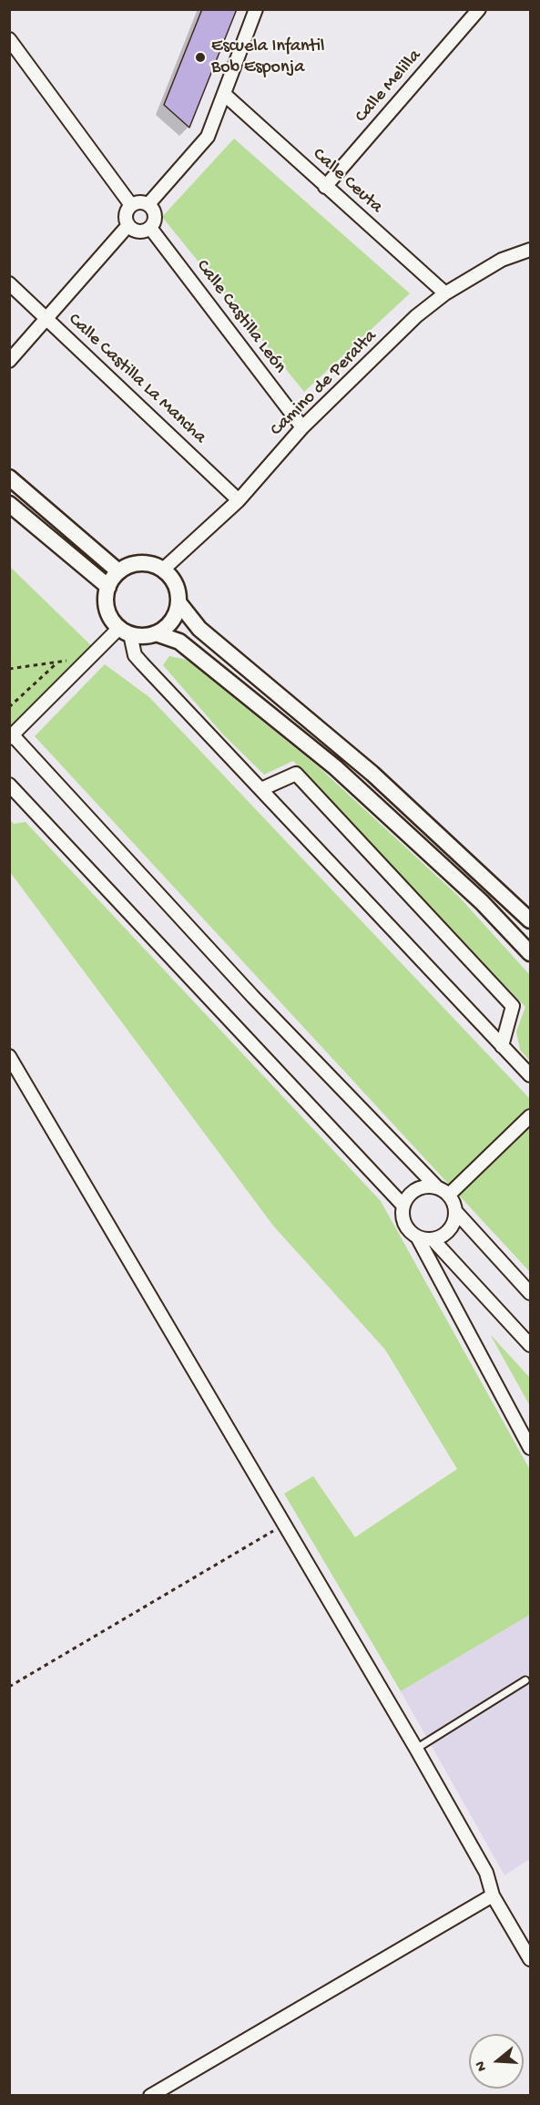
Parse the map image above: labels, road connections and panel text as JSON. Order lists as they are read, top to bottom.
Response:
{
  "streets": {
    "street": [
      "Calle Melilla",
      "Calle Ceuta",
      "Calle Castilla León",
      "Calle Castilla La Mancha",
      "Camino de Peralta"
    ]
  },
  "crossings": [
    ["Calle Melilla", "Calle Ceuta"],
    ["Calle Ceuta", "Camino de Peralta"],
    ["Calle Castilla León", "Camino de Peralta"],
    ["Calle Castilla La Mancha", "Camino de Peralta"]
  ],
  "places": ["Escuela Infantil Bob Esponja"],
  "north": "left"
}
